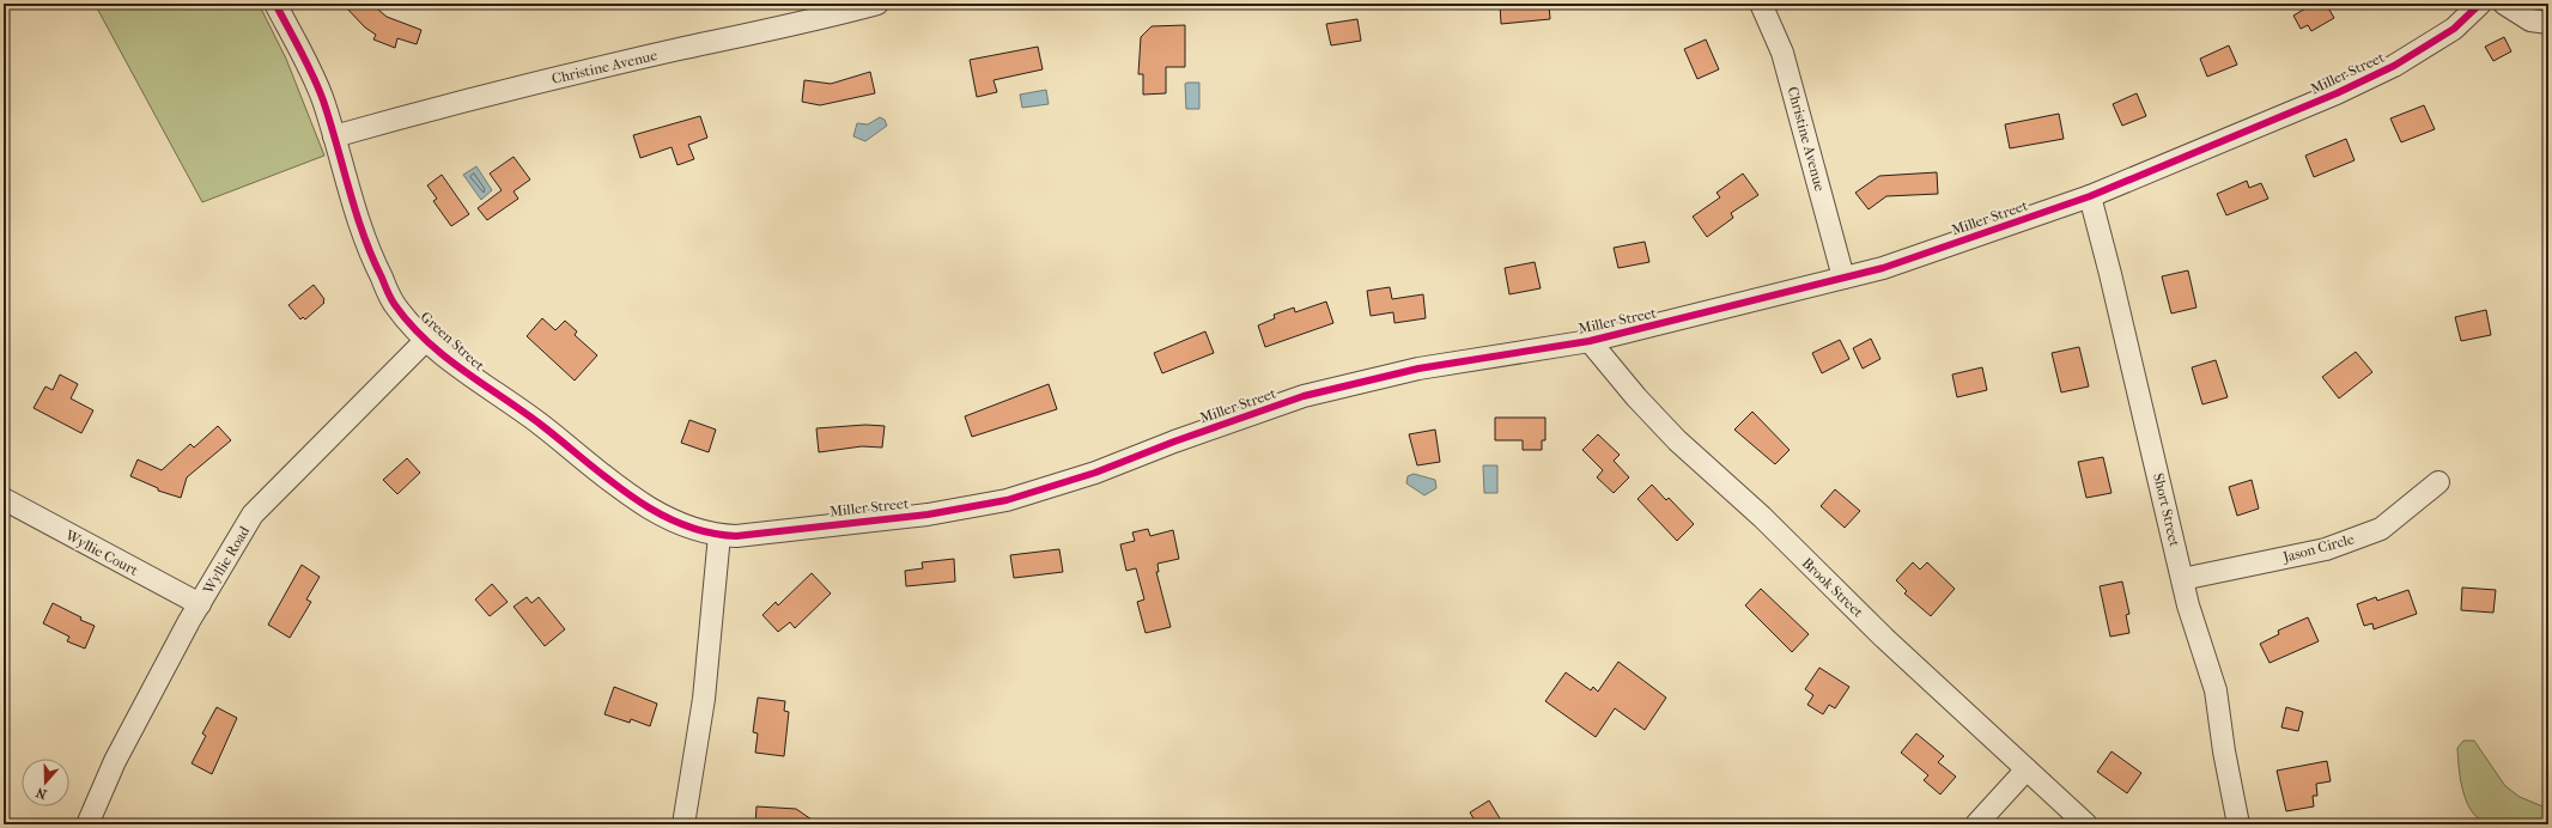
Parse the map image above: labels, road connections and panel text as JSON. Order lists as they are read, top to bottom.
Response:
{
  "streets": {
    "street": [
      "Christine Avenue",
      "Miller Street",
      "Green Street",
      "Short Street",
      "Jason Circle",
      "Wyllie Court",
      "Wyllie Road",
      "Brook Street"
    ]
  },
  "crossings": [
    ["Christine Avenue", "Miller Street"],
    ["Christine Avenue", "Green Street"],
    ["Miller Street", "Green Street"],
    ["Miller Street", "Short Street"],
    ["Miller Street", "Brook Street"],
    ["Green Street", "Wyllie Road"],
    ["Short Street", "Jason Circle"],
    ["Wyllie Court", "Wyllie Road"]
  ],
  "north": "bottom"
}
